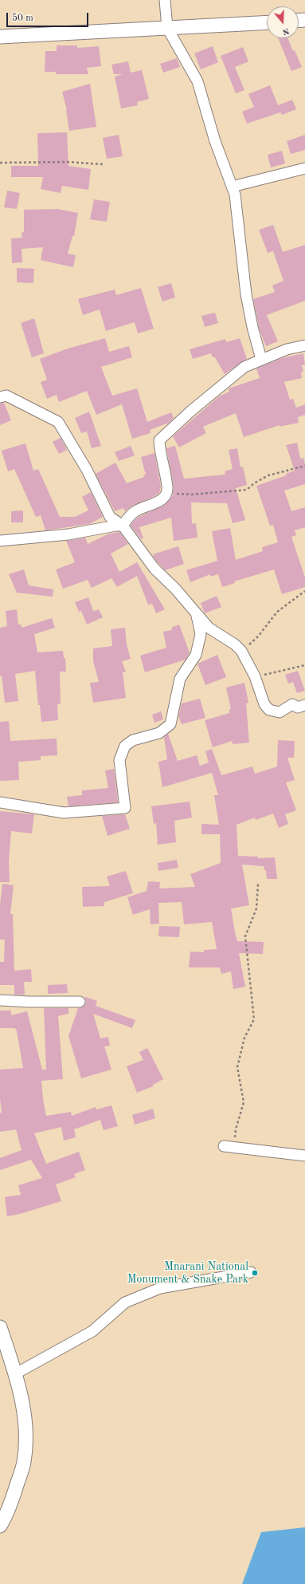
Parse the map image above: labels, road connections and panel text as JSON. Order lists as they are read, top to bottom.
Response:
{
  "places": ["Mnarani National Monument & Snake Park"],
  "scale_bar": "50 m",
  "north": "bottom"
}
